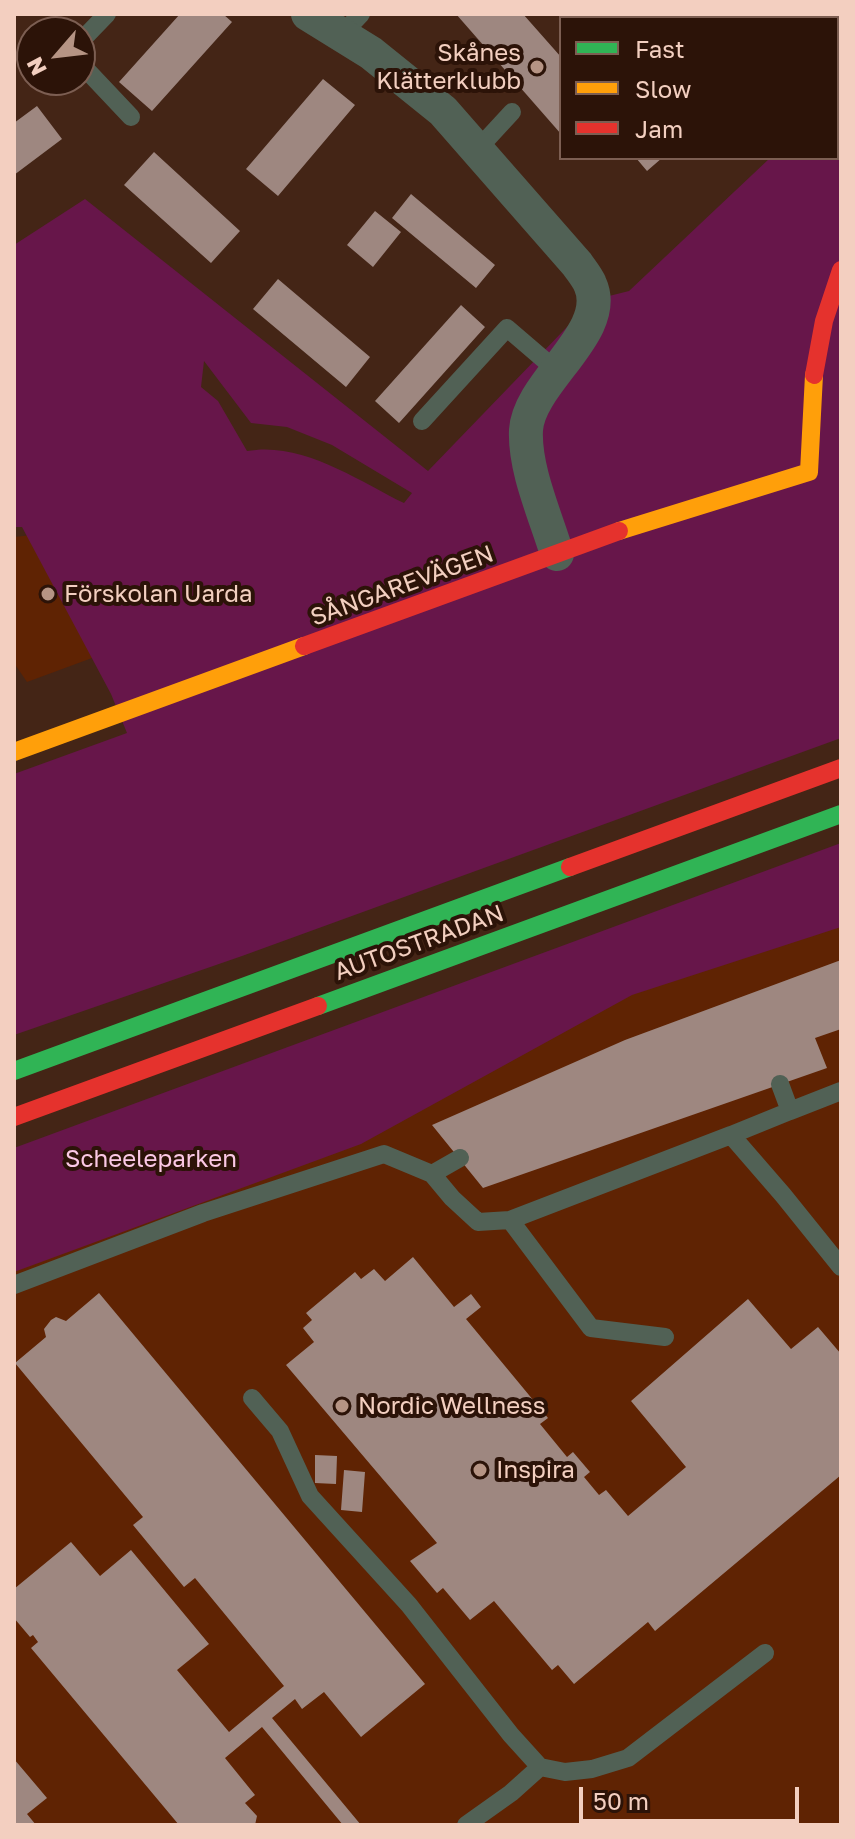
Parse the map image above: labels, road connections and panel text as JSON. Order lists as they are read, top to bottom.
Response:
{
  "streets": {
    "main road": ["SÅNGAREVÄGEN", "AUTOSTRADAN"]
  },
  "parks": ["Scheeleparken"],
  "places": [
    "Skånes Klätterklubb",
    "Förskolan Uarda",
    "Nordic Wellness",
    "Inspira"
  ],
  "legend": ["Fast", "Slow", "Jam"],
  "scale_bar": "50 m",
  "north": "bottom left"
}
